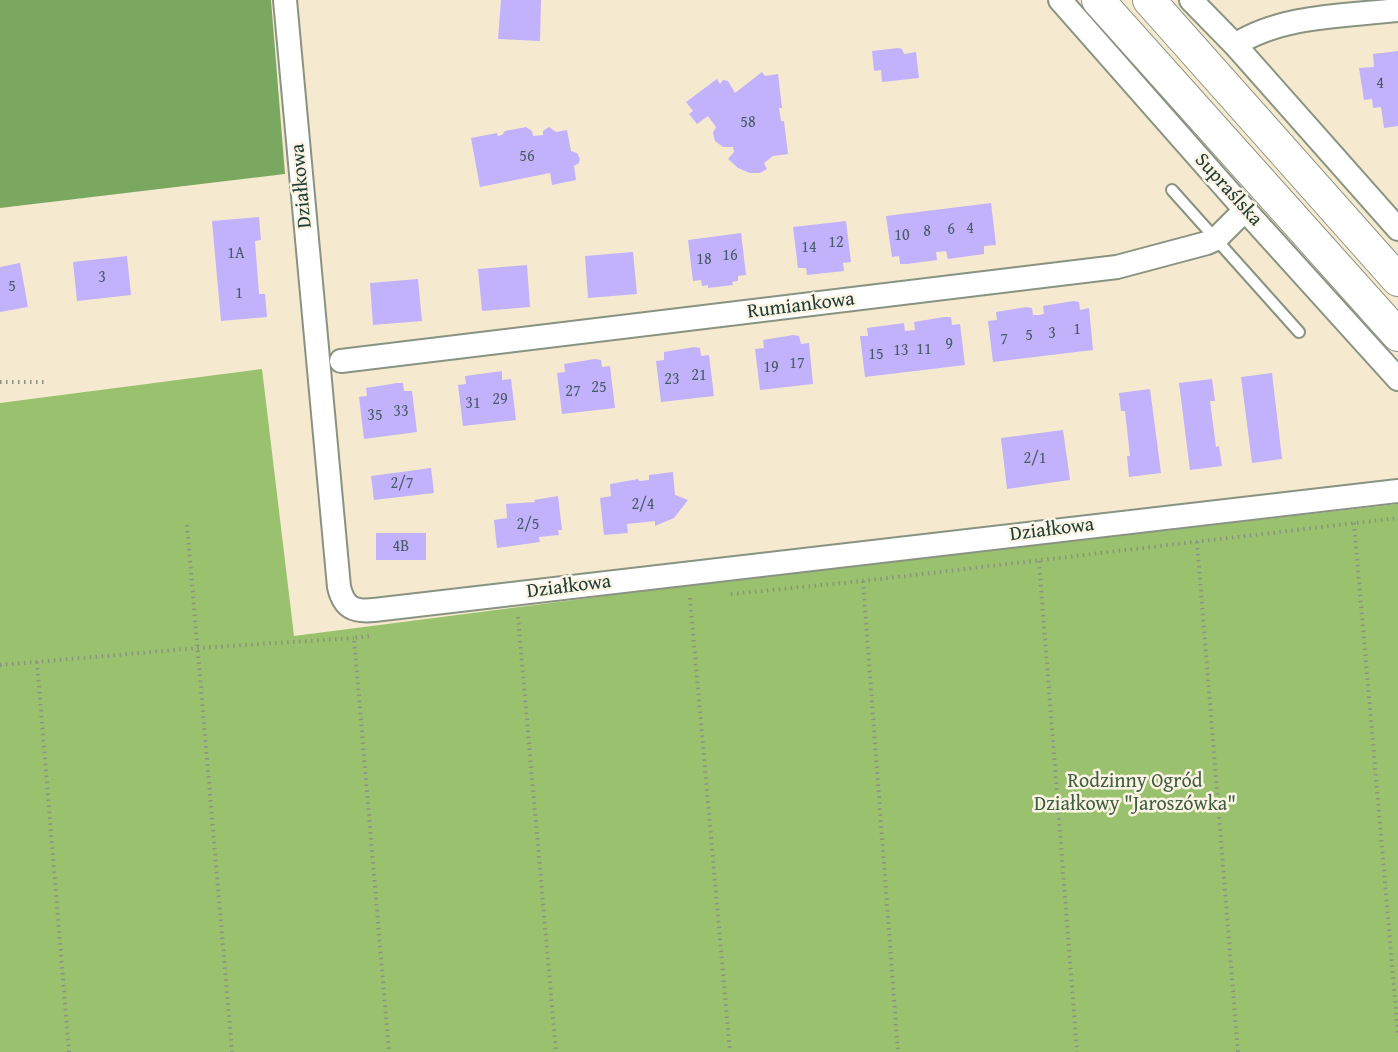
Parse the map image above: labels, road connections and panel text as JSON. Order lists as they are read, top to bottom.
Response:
{
  "streets": {
    "street": ["Działkowa", "Supraślska", "Rumiankowa"]
  },
  "crossings": [
    ["Supraślska", "Rumiankowa"]
  ],
  "parks": ["Rodzinny Ogród Działkowy \"Jaroszówka\""],
  "house_numbers": [
    "4",
    "58",
    "56",
    "4",
    "6",
    "8",
    "10",
    "12",
    "14",
    "1A",
    "16",
    "18",
    "3",
    "5",
    "1",
    "1",
    "3",
    "5",
    "7",
    "9",
    "11",
    "13",
    "15",
    "17",
    "19",
    "21",
    "23",
    "25",
    "27",
    "29",
    "31",
    "33",
    "35",
    "2/1",
    "2/7",
    "2/4",
    "2/5",
    "4B"
  ]
}
